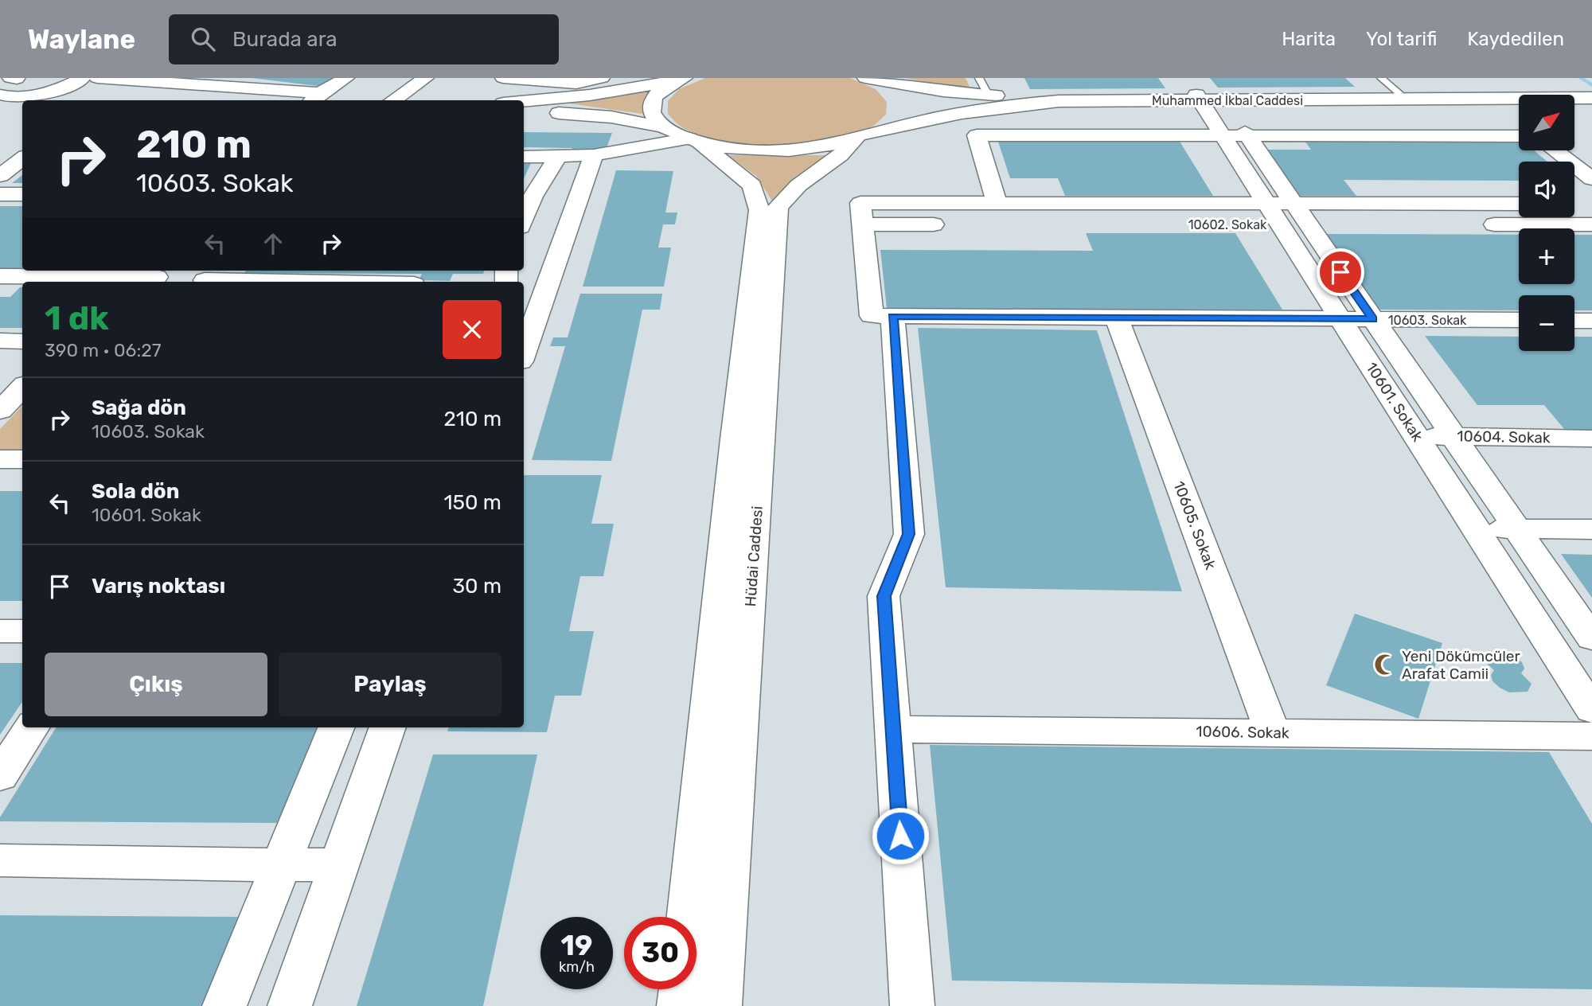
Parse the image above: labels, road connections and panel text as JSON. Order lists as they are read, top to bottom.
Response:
{
  "streets": {
    "street": [
      "Muhammed İkbal Caddesi",
      "10602. Sokak",
      "10603. Sokak",
      "10601. Sokak",
      "10604. Sokak",
      "10605. Sokak",
      "Hüdai Caddesi",
      "10606. Sokak"
    ]
  },
  "crossings": [
    ["Muhammed İkbal Caddesi", "10601. Sokak"],
    ["Muhammed İkbal Caddesi", "Hüdai Caddesi"],
    ["10602. Sokak", "10603. Sokak"],
    ["10602. Sokak", "10601. Sokak"],
    ["10603. Sokak", "10601. Sokak"],
    ["10603. Sokak", "10605. Sokak"],
    ["10601. Sokak", "10604. Sokak"],
    ["10605. Sokak", "10606. Sokak"]
  ],
  "places": {
    "mosque": ["Yeni Dökümcüler Arafat Camii"]
  },
  "north": "top right",
  "page": {
    "header": "Waylane",
    "search": "Burada ara",
    "nav": ["Harita", "Yol tarifi", "Kaydedilen"],
    "map_buttons": ["+", "−"],
    "turn": ["210 m", "10603. Sokak"],
    "heading": ["1 dk", "390 m · 06:27"],
    "list": [
      {
        "name": "Sağa dön",
        "note": "10603. Sokak",
        "value": "210 m"
      },
      {
        "name": "Sola dön",
        "note": "10601. Sokak",
        "value": "150 m"
      },
      {
        "name": "Varış noktası",
        "value": "30 m"
      }
    ],
    "buttons": ["Çıkış", "Paylaş"],
    "speed": "19 km/h",
    "limit": "30"
  }
}
